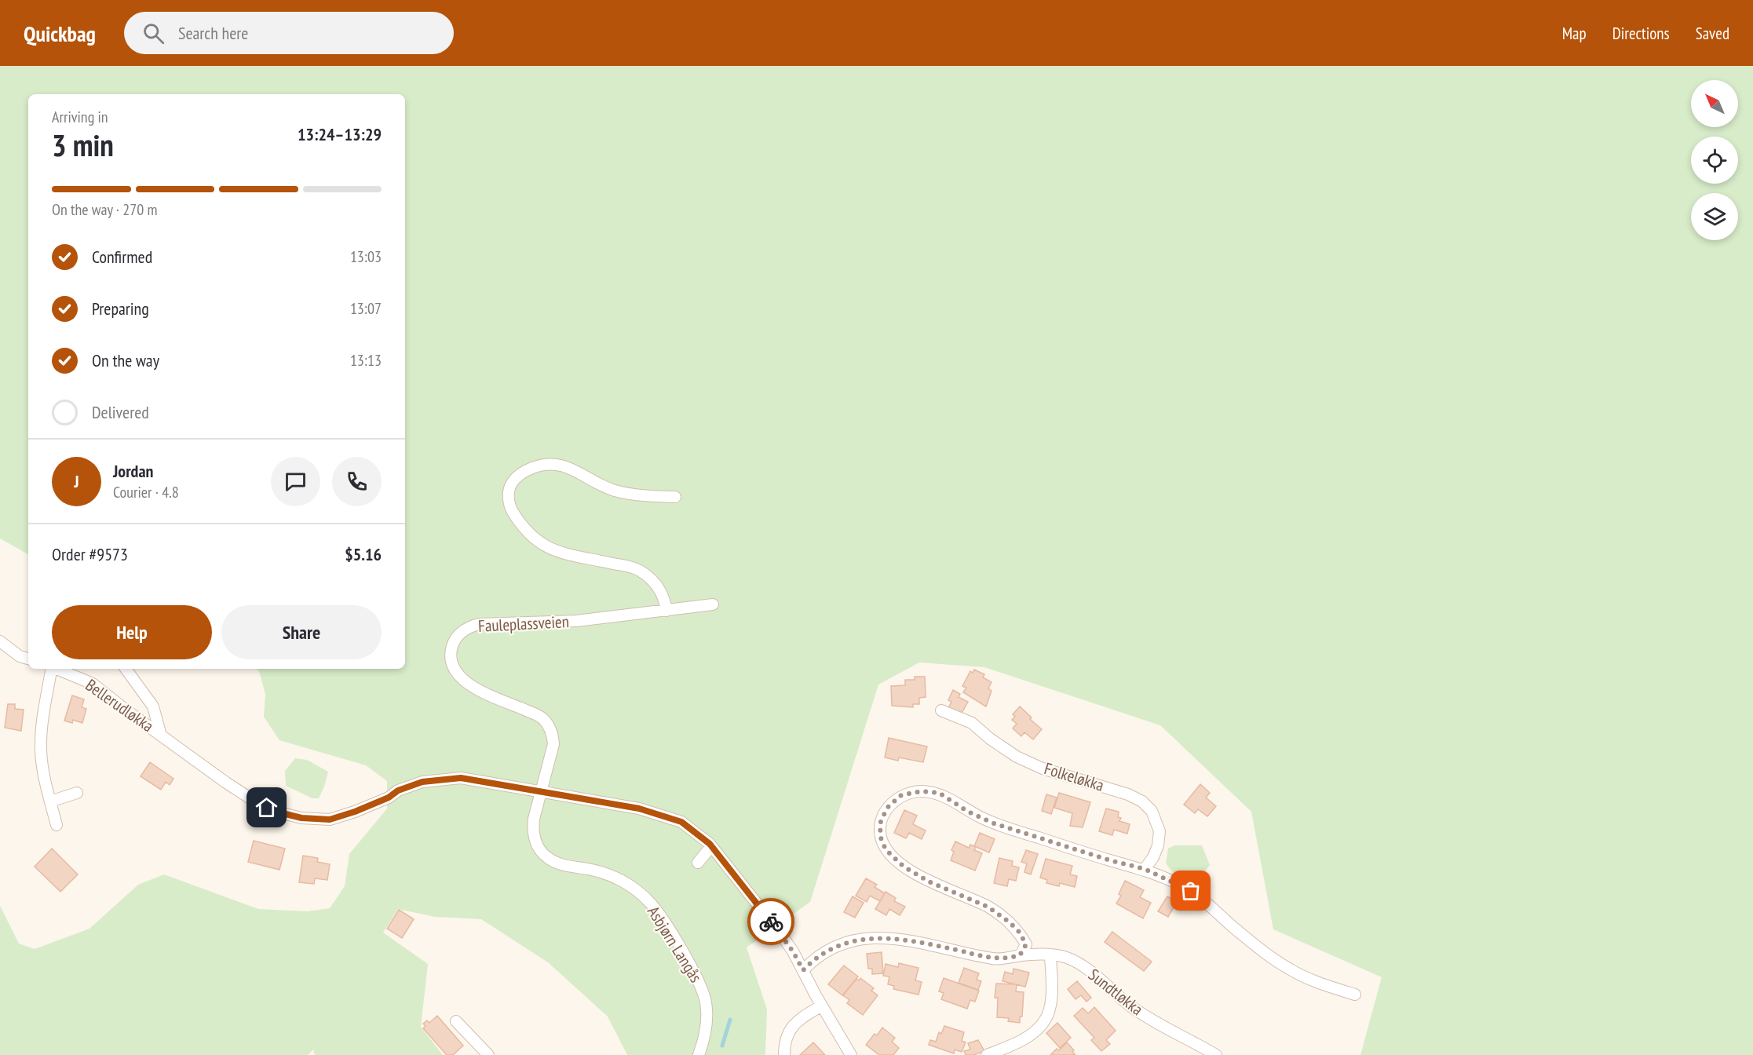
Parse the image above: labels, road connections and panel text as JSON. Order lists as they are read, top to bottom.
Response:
{
  "streets": {
    "street": [
      "Fauleplassveien",
      "Bellerudløkka",
      "Folkeløkka",
      "Asbjørn Langås",
      "Sundtløkka"
    ]
  },
  "crossings": [
    ["Fauleplassveien", "Bellerudløkka"],
    ["Fauleplassveien", "Asbjørn Langås"],
    ["Bellerudløkka", "Asbjørn Langås"],
    ["Bellerudløkka", "Sundtløkka"]
  ],
  "north": "top left",
  "page": {
    "header": "Quickbag",
    "search": "Search here",
    "nav": ["Map", "Directions", "Saved"],
    "heading": ["3 min", "Arriving in", "13:24–13:29"],
    "panel": [
      "Jordan",
      "Courier · 4.8",
      "Order #9573",
      "$5.16"
    ],
    "bar": "On the way · 270 m",
    "list": [
      ["Confirmed", "13:03"],
      ["Preparing", "13:07"],
      ["On the way", "13:13"],
      "Delivered"
    ],
    "round": "J",
    "buttons": ["Help", "Share"]
  }
}
